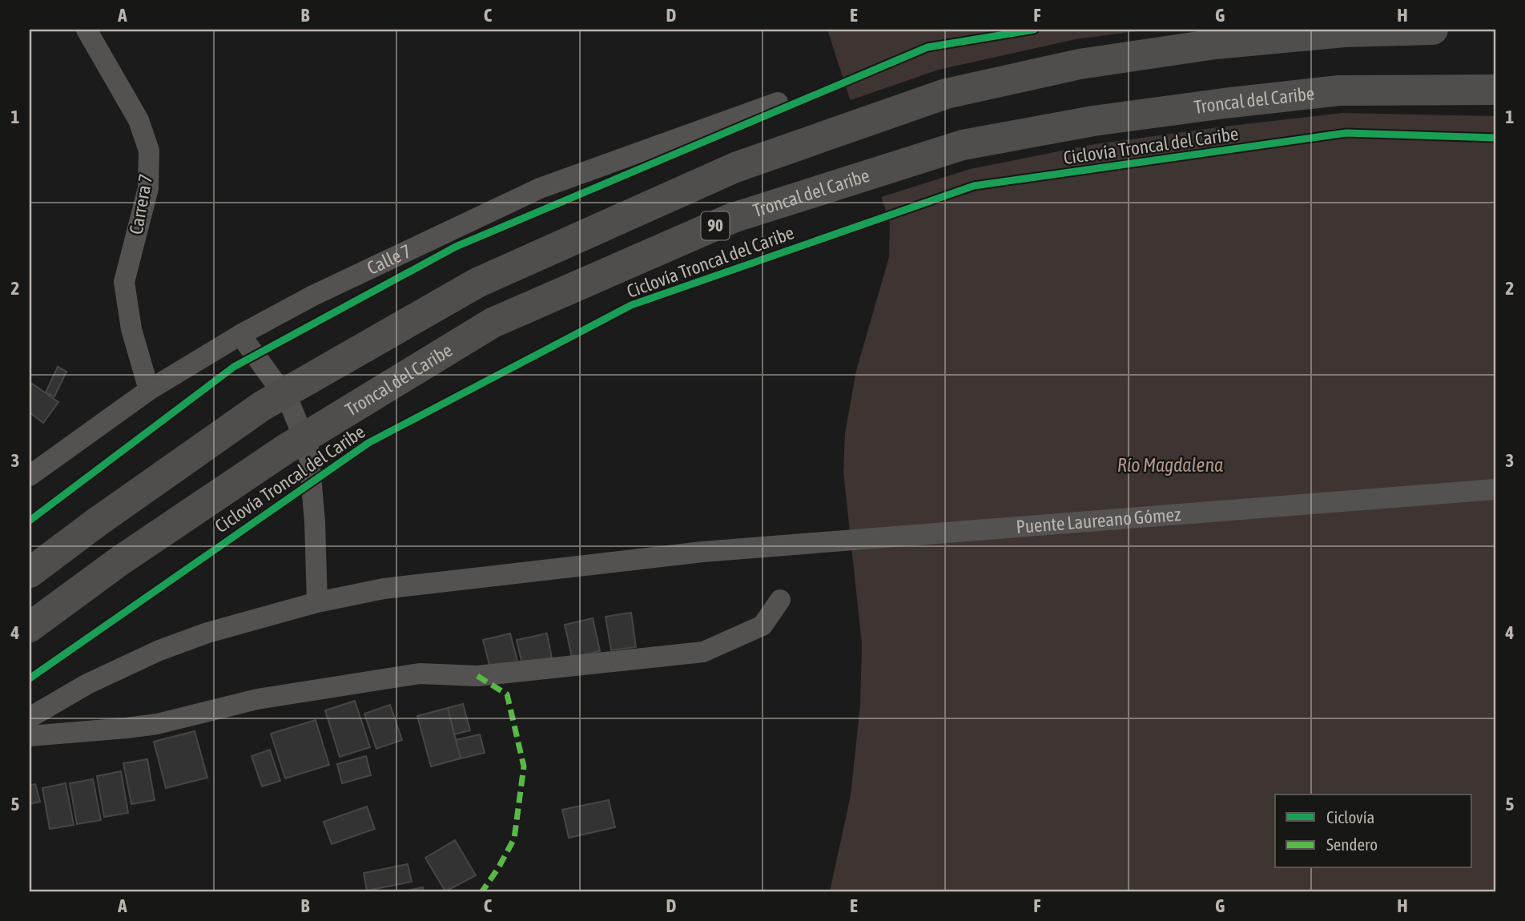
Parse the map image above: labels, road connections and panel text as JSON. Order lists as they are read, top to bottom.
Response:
{
  "streets": {
    "highway": ["Troncal del Caribe", "90"],
    "street": ["Carrera 7", "Calle 7", "Puente Laureano Gómez"],
    "cycle path": ["Ciclovía Troncal del Caribe"]
  },
  "crossings": [
    ["Carrera 7", "Calle 7"]
  ],
  "water": ["Río Magdalena"],
  "legend": ["Ciclovía", "Sendero"],
  "grid": {
    "columns": [
      "A",
      "B",
      "C",
      "D",
      "E",
      "F",
      "G",
      "H"
    ],
    "rows": [
      "1",
      "2",
      "3",
      "4",
      "5"
    ]
  }
}
